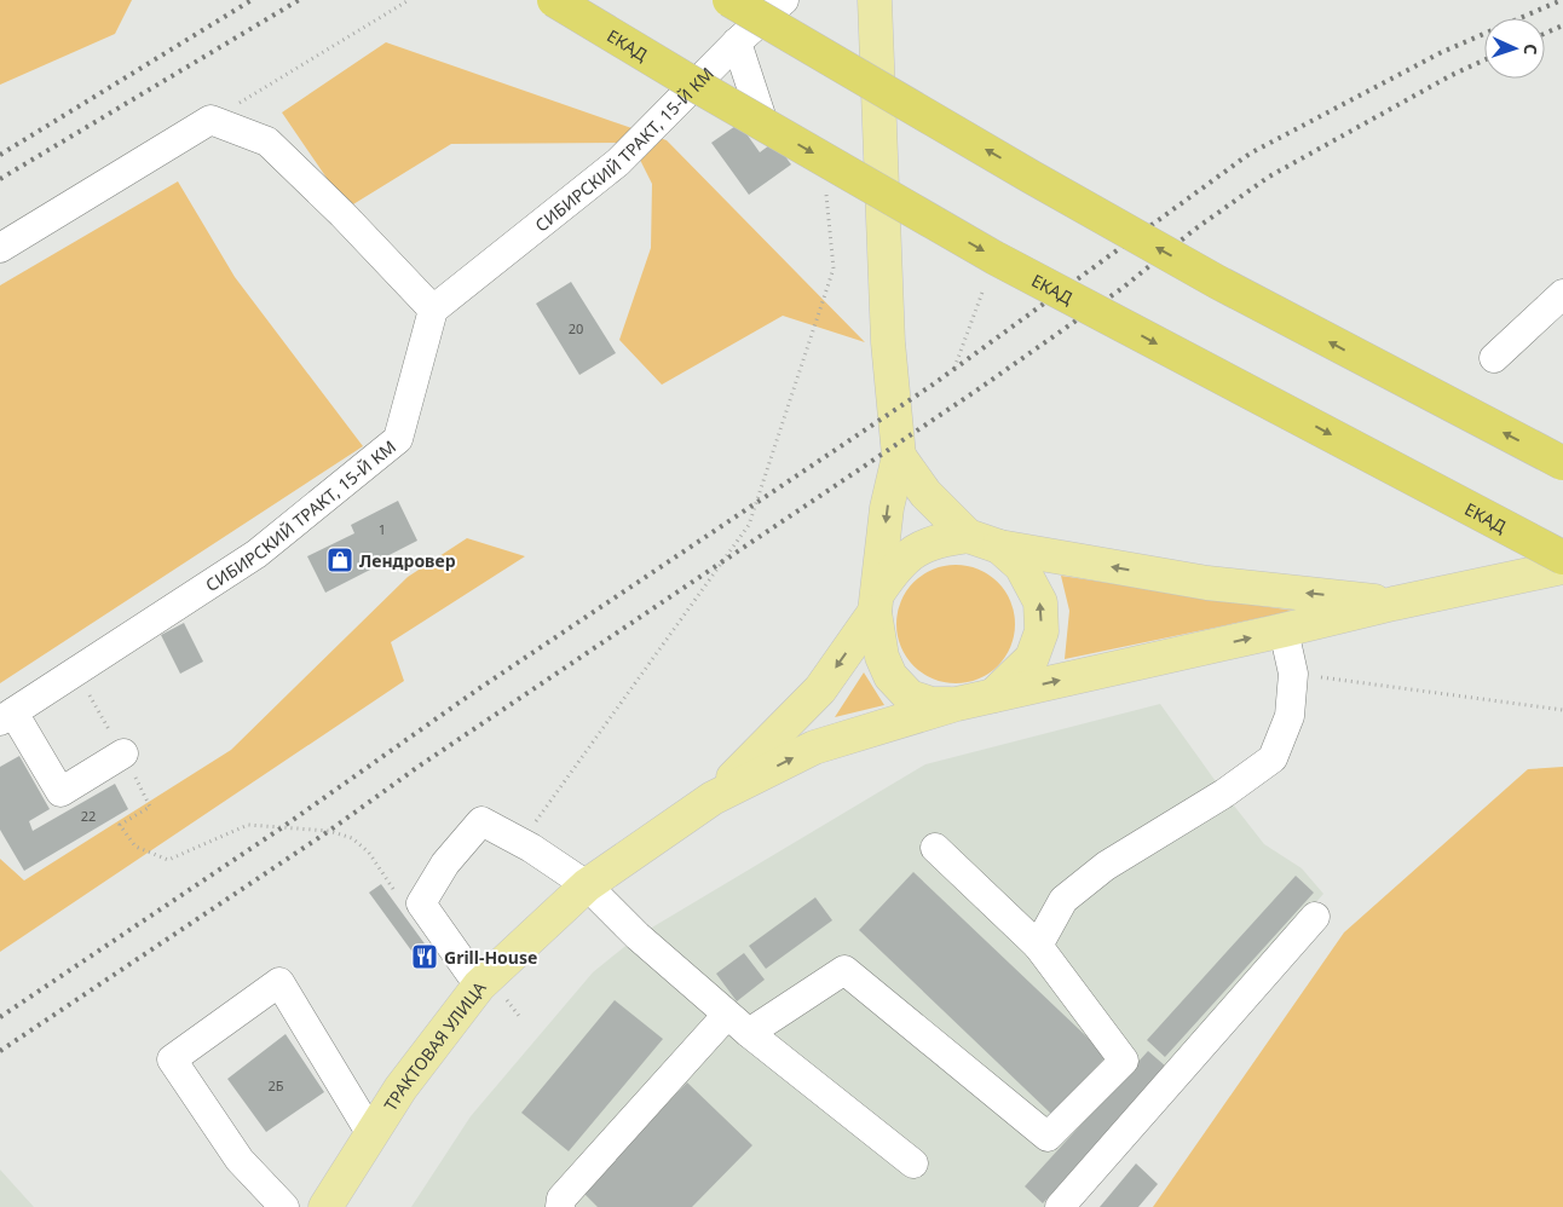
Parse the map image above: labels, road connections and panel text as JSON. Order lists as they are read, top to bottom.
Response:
{
  "streets": {
    "highway": ["ЕКАД"],
    "main road": ["ТРАКТОВАЯ УЛИЦА"],
    "street": ["СИБИРСКИЙ ТРАКТ, 15-Й КМ"]
  },
  "places": {
    "shop": ["Лендровер"],
    "restaurant": ["Grill-House"]
  },
  "house_numbers": [
    "20",
    "1",
    "22",
    "2Б"
  ],
  "north": "right"
}
